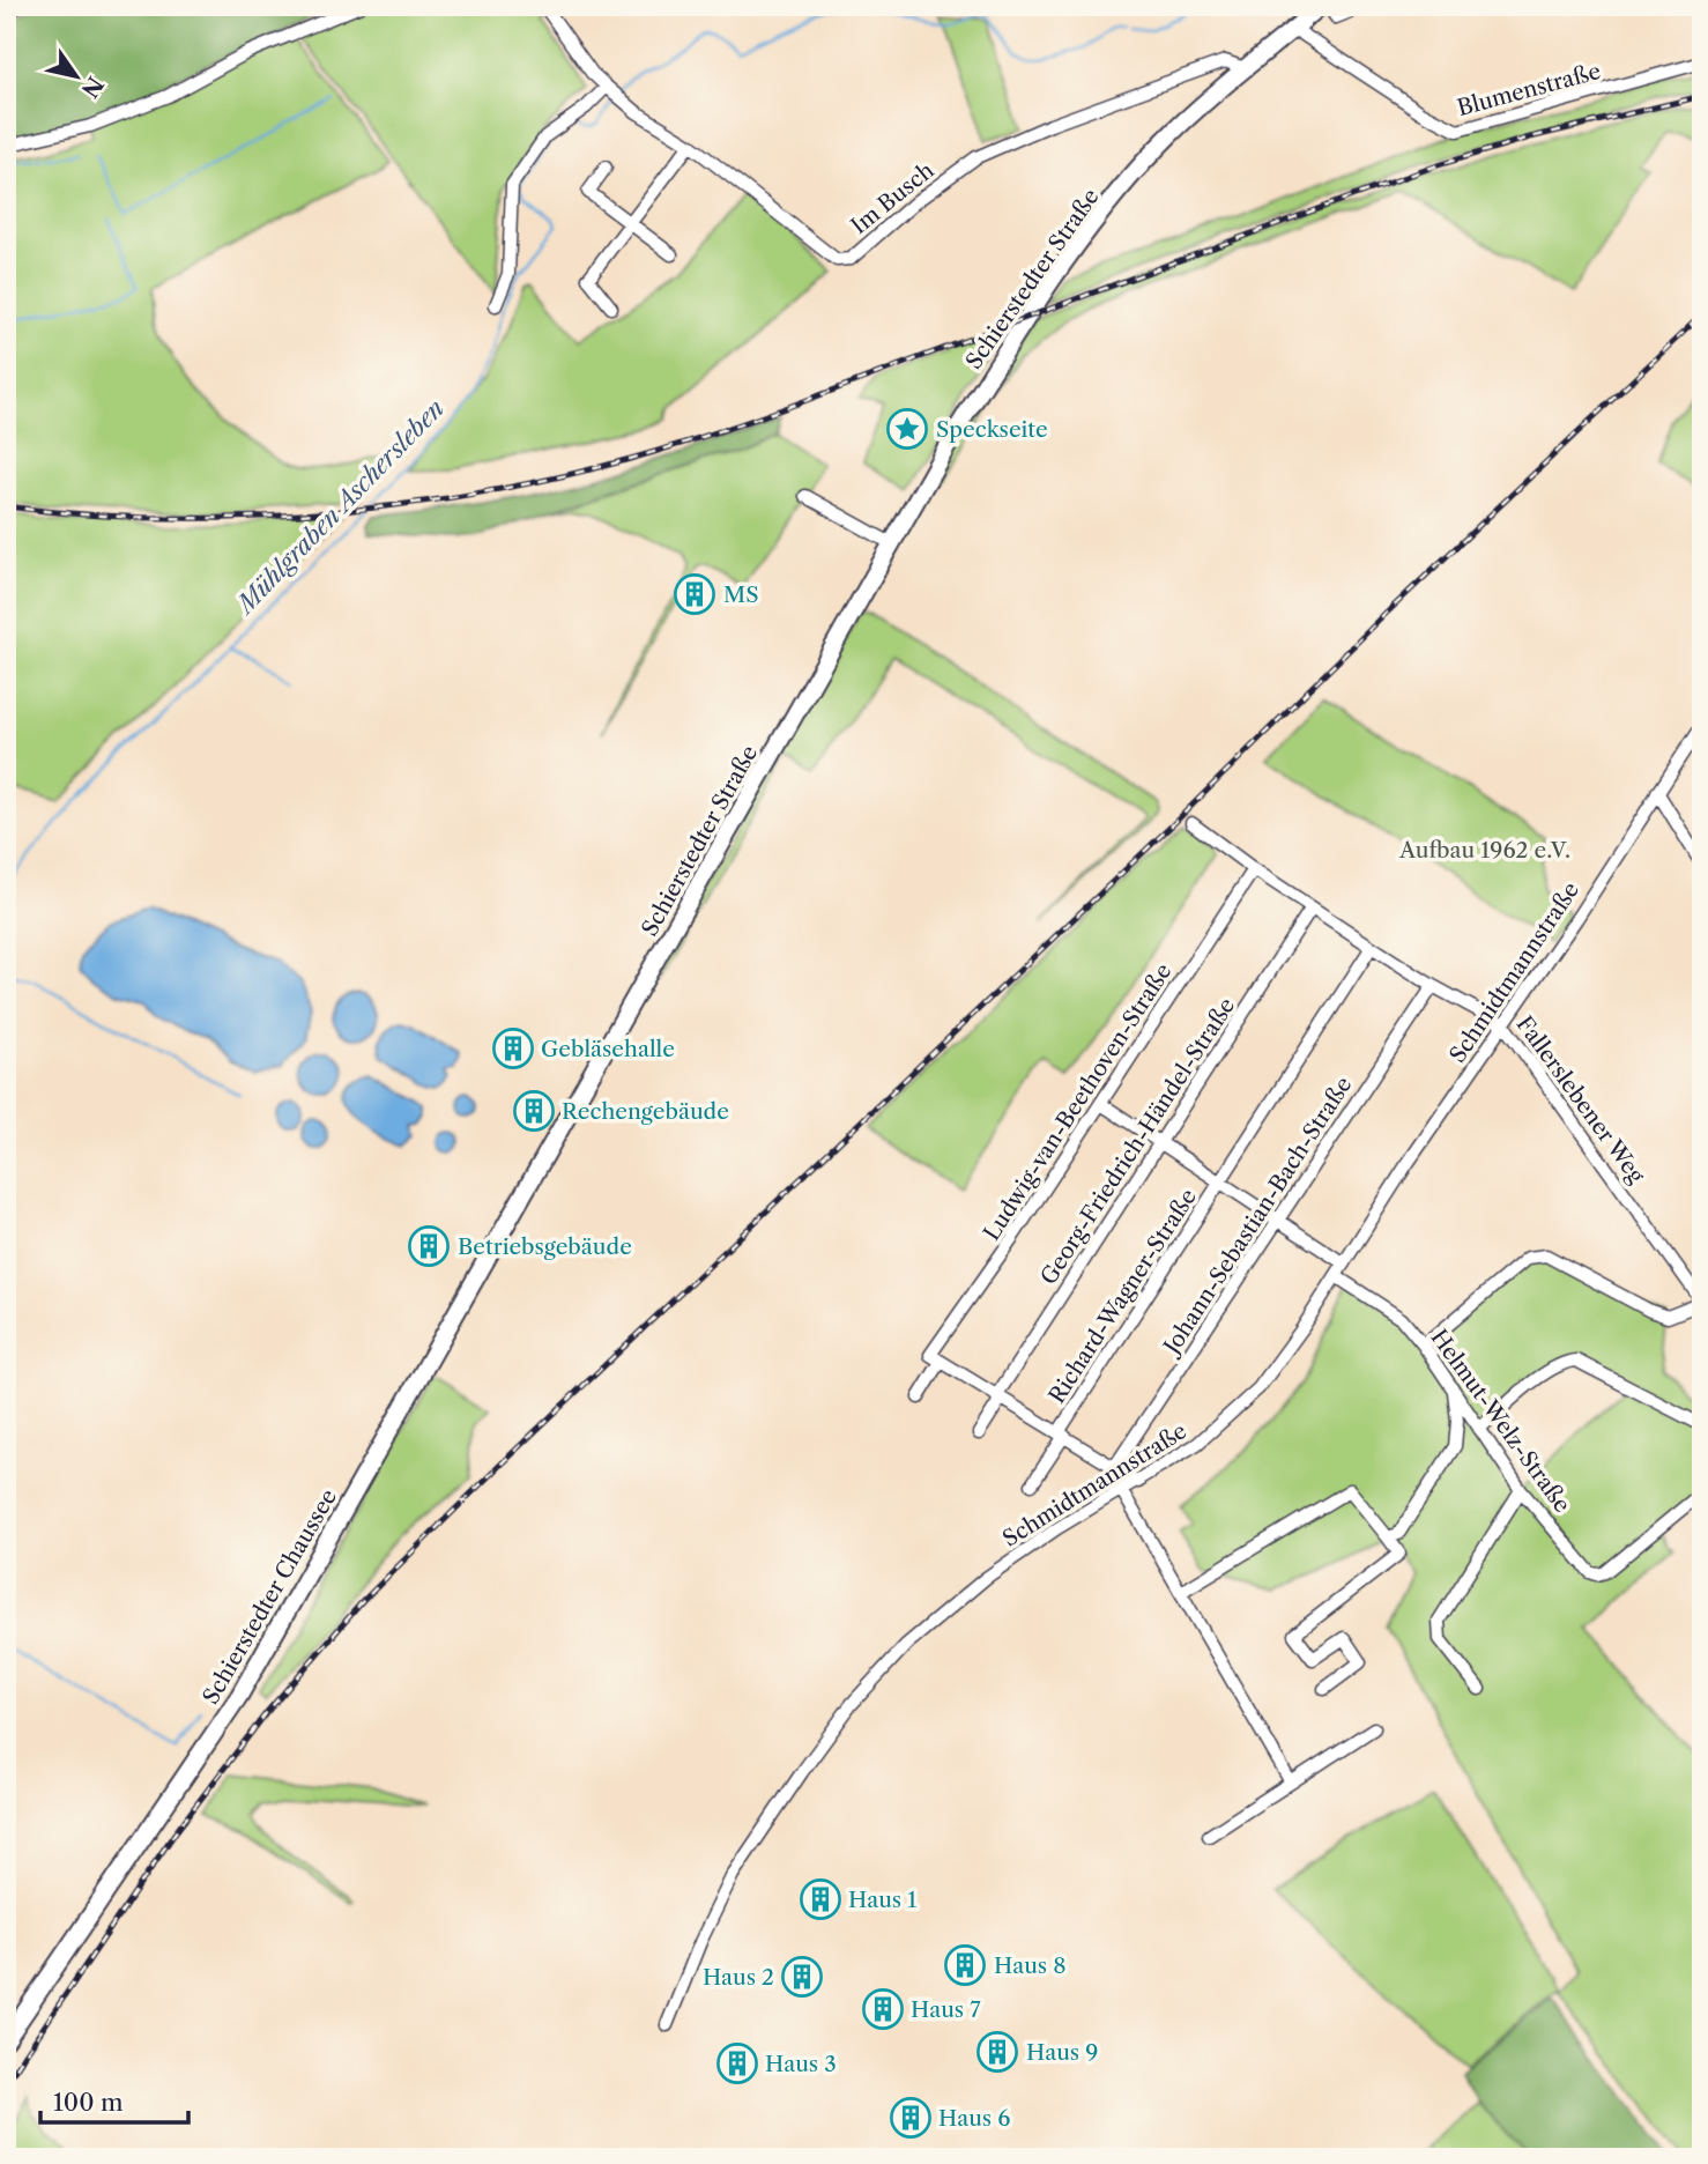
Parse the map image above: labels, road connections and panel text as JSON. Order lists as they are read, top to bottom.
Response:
{
  "streets": {
    "street": [
      "Blumenstraße",
      "Im Busch",
      "Schierstedter Straße",
      "Schmidtmannstraße",
      "Fallerslebener Weg",
      "Ludwig-van-Beethoven-Straße",
      "Georg-Friedrich-Händel-Straße",
      "Johann-Sebastian-Bach-Straße",
      "Richard-Wagner-Straße",
      "Helmut-Welz-Straße",
      "Schierstedter Chaussee"
    ]
  },
  "crossings": [
    ["Blumenstraße", "Schierstedter Straße"],
    ["Im Busch", "Schierstedter Straße"],
    ["Schierstedter Straße", "Schierstedter Chaussee"],
    ["Schmidtmannstraße", "Fallerslebener Weg"],
    ["Schmidtmannstraße", "Richard-Wagner-Straße"],
    ["Schmidtmannstraße", "Helmut-Welz-Straße"],
    ["Fallerslebener Weg", "Ludwig-van-Beethoven-Straße"],
    ["Fallerslebener Weg", "Georg-Friedrich-Händel-Straße"],
    ["Fallerslebener Weg", "Johann-Sebastian-Bach-Straße"],
    ["Fallerslebener Weg", "Richard-Wagner-Straße"],
    ["Ludwig-van-Beethoven-Straße", "Richard-Wagner-Straße"],
    ["Georg-Friedrich-Händel-Straße", "Richard-Wagner-Straße"],
    ["Johann-Sebastian-Bach-Straße", "Richard-Wagner-Straße"]
  ],
  "water": ["Mühlgraben Aschersleben"],
  "parks": ["Aufbau 1962 e.V."],
  "places": {
    "place": ["Speckseite"],
    "building": [
      "MS",
      "Gebläsehalle",
      "Rechengebäude",
      "Betriebsgebäude",
      "Haus 1",
      "Haus 8",
      "Haus 2",
      "Haus 7",
      "Haus 9",
      "Haus 3",
      "Haus 6"
    ]
  },
  "scale_bar": "100 m",
  "north": "bottom right"
}
